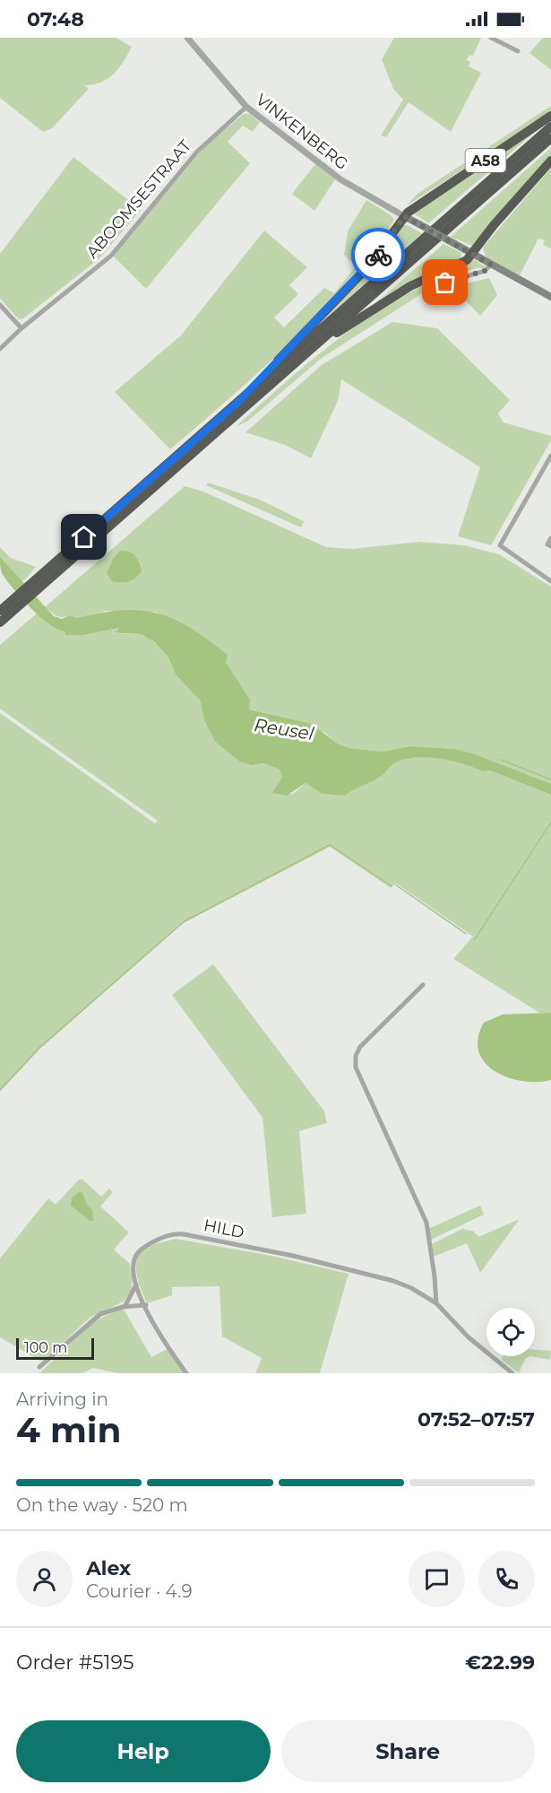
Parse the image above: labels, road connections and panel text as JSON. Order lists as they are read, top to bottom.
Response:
{
  "streets": {
    "highway": ["A58"],
    "main road": ["VINKENBERG"],
    "street": ["ABOOMSESTRAAT", "HILD"]
  },
  "crossings": [
    ["VINKENBERG", "A58"],
    ["VINKENBERG", "ABOOMSESTRAAT"]
  ],
  "water": ["Reusel"],
  "scale_bar": "100 m",
  "page": {
    "status": "07:48",
    "scale": "100 m",
    "heading": ["4 min", "Arriving in", "07:52–07:57"],
    "panel": [
      "Alex",
      "Courier · 4.9",
      "Order #5195",
      "€22.99"
    ],
    "bar": "On the way · 520 m",
    "buttons": ["Help", "Share"]
  }
}
